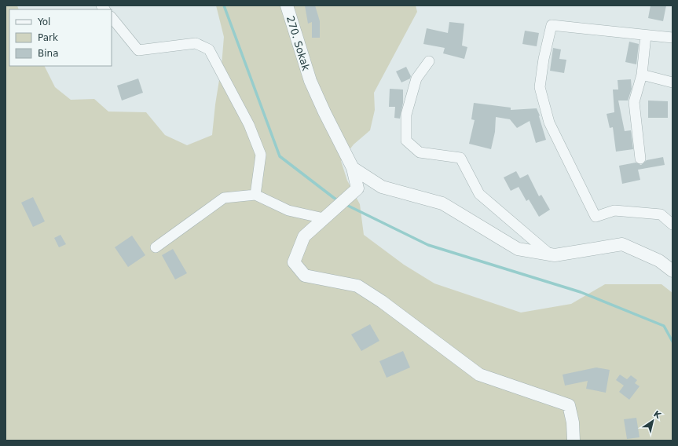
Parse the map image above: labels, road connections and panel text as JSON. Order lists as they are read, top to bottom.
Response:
{
  "streets": {
    "street": ["270. Sokak"]
  },
  "legend": ["Yol", "Park", "Bina"],
  "north": "top right"
}
